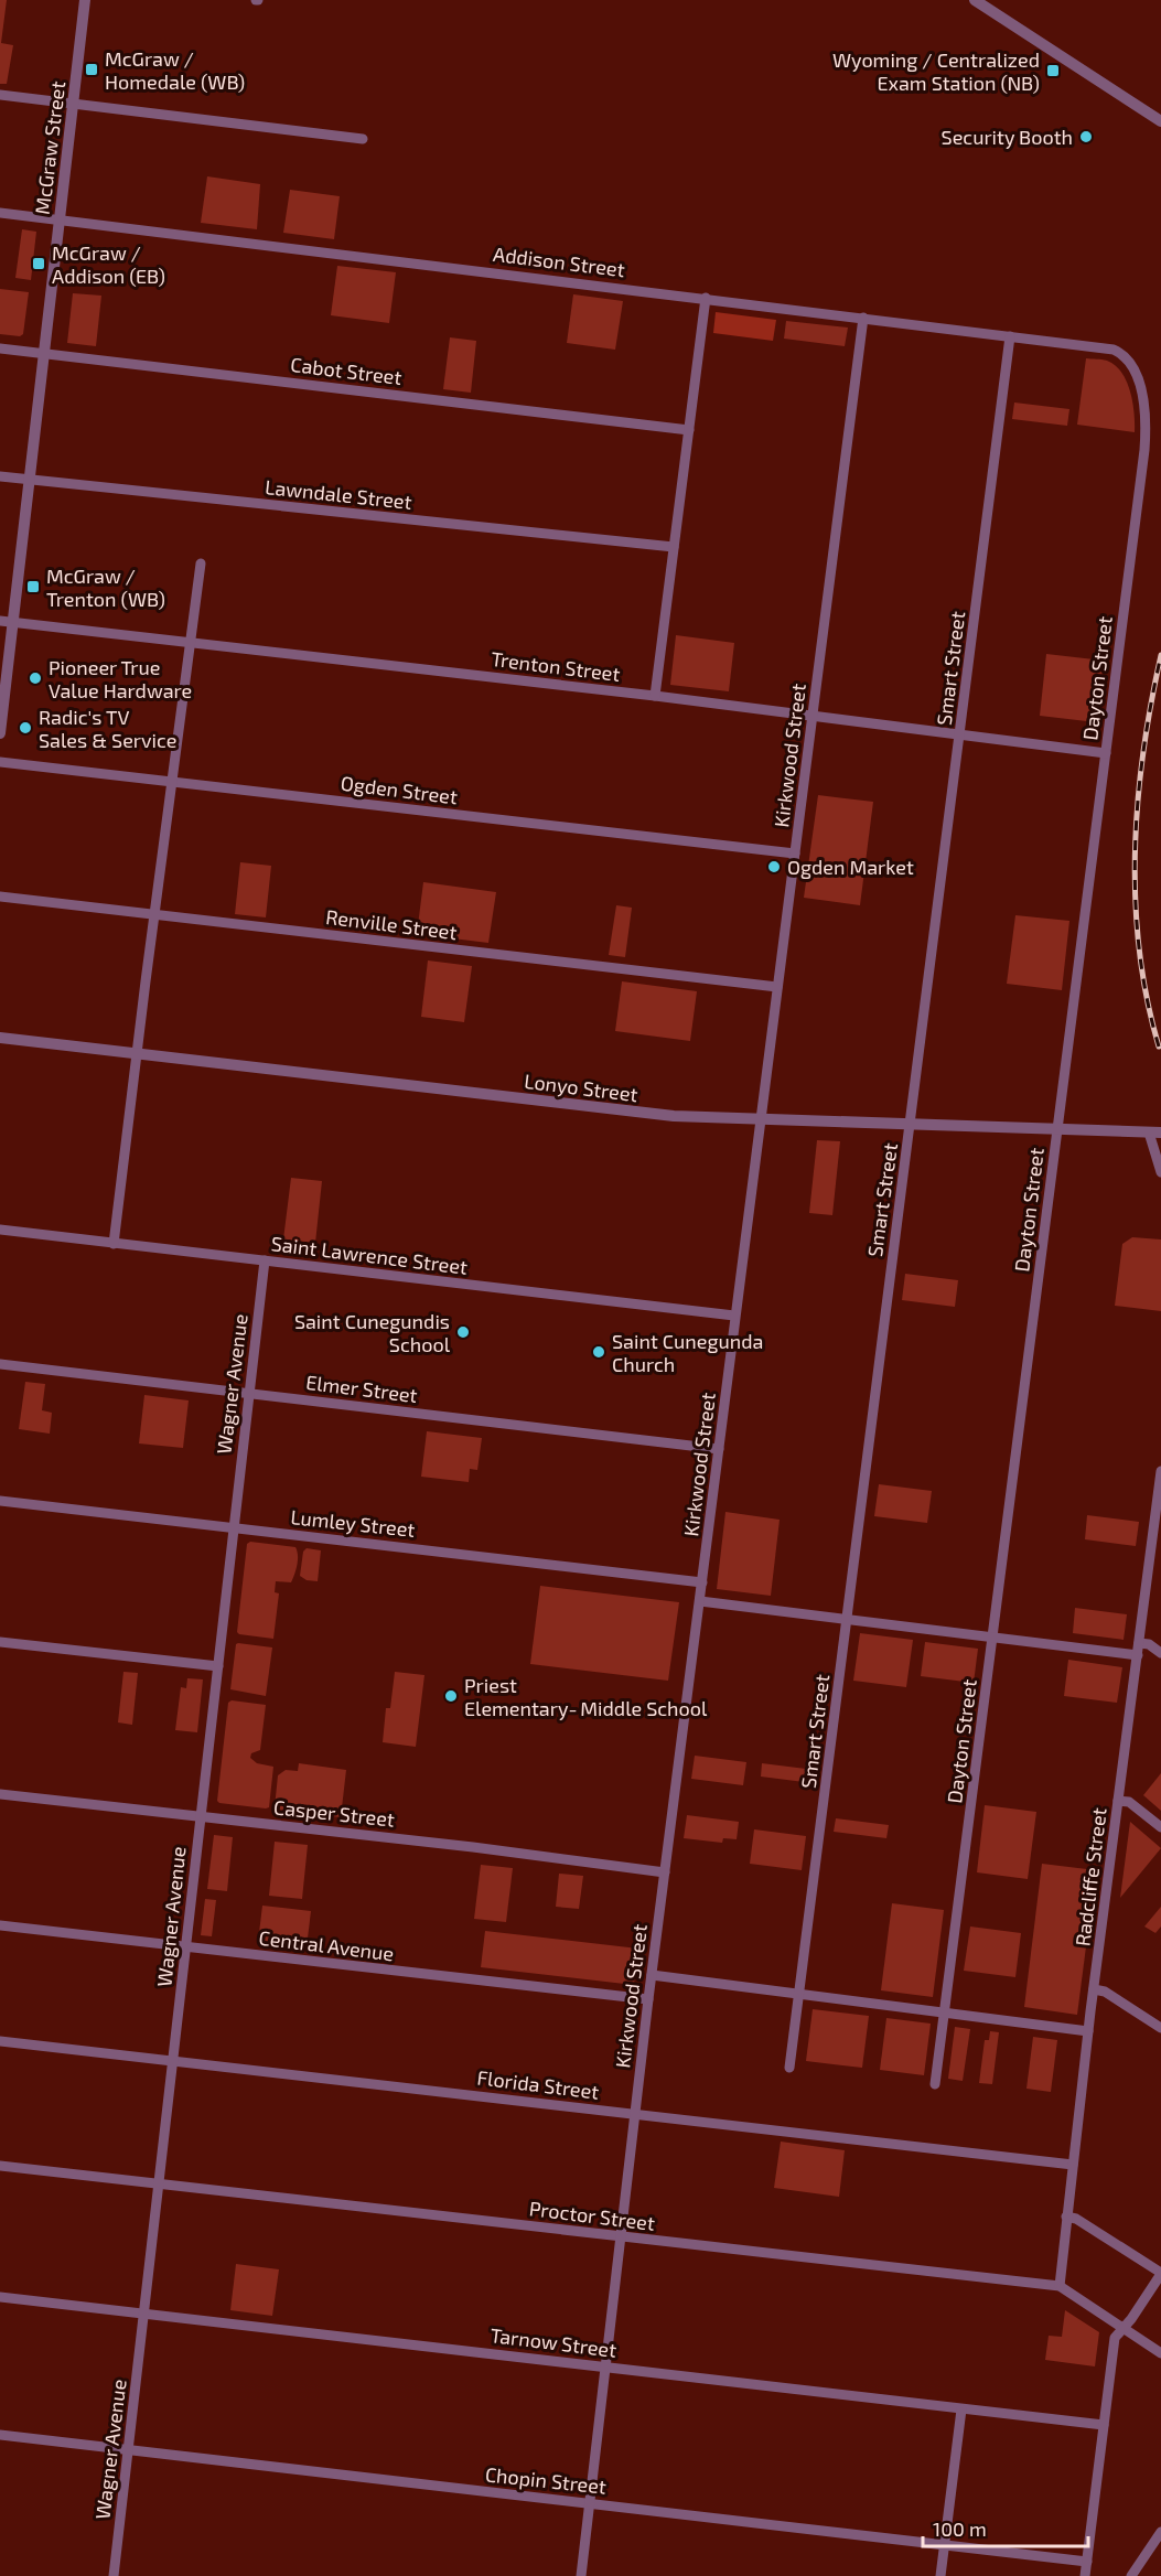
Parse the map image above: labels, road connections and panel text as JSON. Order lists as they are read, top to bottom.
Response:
{
  "streets": {
    "street": [
      "McGraw Street",
      "Addison Street",
      "Cabot Street",
      "Lawndale Street",
      "Trenton Street",
      "Smart Street",
      "Dayton Street",
      "Kirkwood Street",
      "Ogden Street",
      "Renville Street",
      "Lonyo Street",
      "Saint Lawrence Street",
      "Wagner Avenue",
      "Elmer Street",
      "Lumley Street",
      "Casper Street",
      "Radcliffe Street",
      "Central Avenue",
      "Florida Street",
      "Proctor Street",
      "Tarnow Street",
      "Chopin Street"
    ]
  },
  "crossings": [
    ["McGraw Street", "Addison Street"],
    ["McGraw Street", "Cabot Street"],
    ["McGraw Street", "Lawndale Street"],
    ["McGraw Street", "Trenton Street"],
    ["Addison Street", "Smart Street"],
    ["Addison Street", "Dayton Street"],
    ["Addison Street", "Kirkwood Street"],
    ["Trenton Street", "Smart Street"],
    ["Trenton Street", "Dayton Street"],
    ["Trenton Street", "Kirkwood Street"],
    ["Smart Street", "Lonyo Street"],
    ["Dayton Street", "Lonyo Street"],
    ["Kirkwood Street", "Ogden Street"],
    ["Kirkwood Street", "Renville Street"],
    ["Kirkwood Street", "Lonyo Street"],
    ["Kirkwood Street", "Saint Lawrence Street"],
    ["Kirkwood Street", "Elmer Street"],
    ["Kirkwood Street", "Lumley Street"],
    ["Kirkwood Street", "Casper Street"],
    ["Kirkwood Street", "Central Avenue"],
    ["Kirkwood Street", "Florida Street"],
    ["Kirkwood Street", "Proctor Street"],
    ["Kirkwood Street", "Tarnow Street"],
    ["Kirkwood Street", "Chopin Street"],
    ["Saint Lawrence Street", "Wagner Avenue"],
    ["Wagner Avenue", "Elmer Street"],
    ["Wagner Avenue", "Lumley Street"],
    ["Wagner Avenue", "Casper Street"],
    ["Wagner Avenue", "Central Avenue"],
    ["Wagner Avenue", "Florida Street"],
    ["Wagner Avenue", "Proctor Street"],
    ["Wagner Avenue", "Tarnow Street"],
    ["Wagner Avenue", "Chopin Street"],
    ["Radcliffe Street", "Florida Street"],
    ["Radcliffe Street", "Proctor Street"]
  ],
  "places": {
    "transit": [
      "McGraw / Homedale (WB)",
      "Wyoming / Centralized Exam Station (NB)",
      "McGraw / Addison (EB)",
      "McGraw / Trenton (WB)"
    ],
    "other": [
      "Security Booth",
      "Pioneer True Value Hardware",
      "Radic's TV Sales & Service",
      "Ogden Market",
      "Saint Cunegundis School",
      "Saint Cunegunda Church",
      "Priest Elementary‑Middle School"
    ]
  },
  "scale_bar": "100 m"
}
